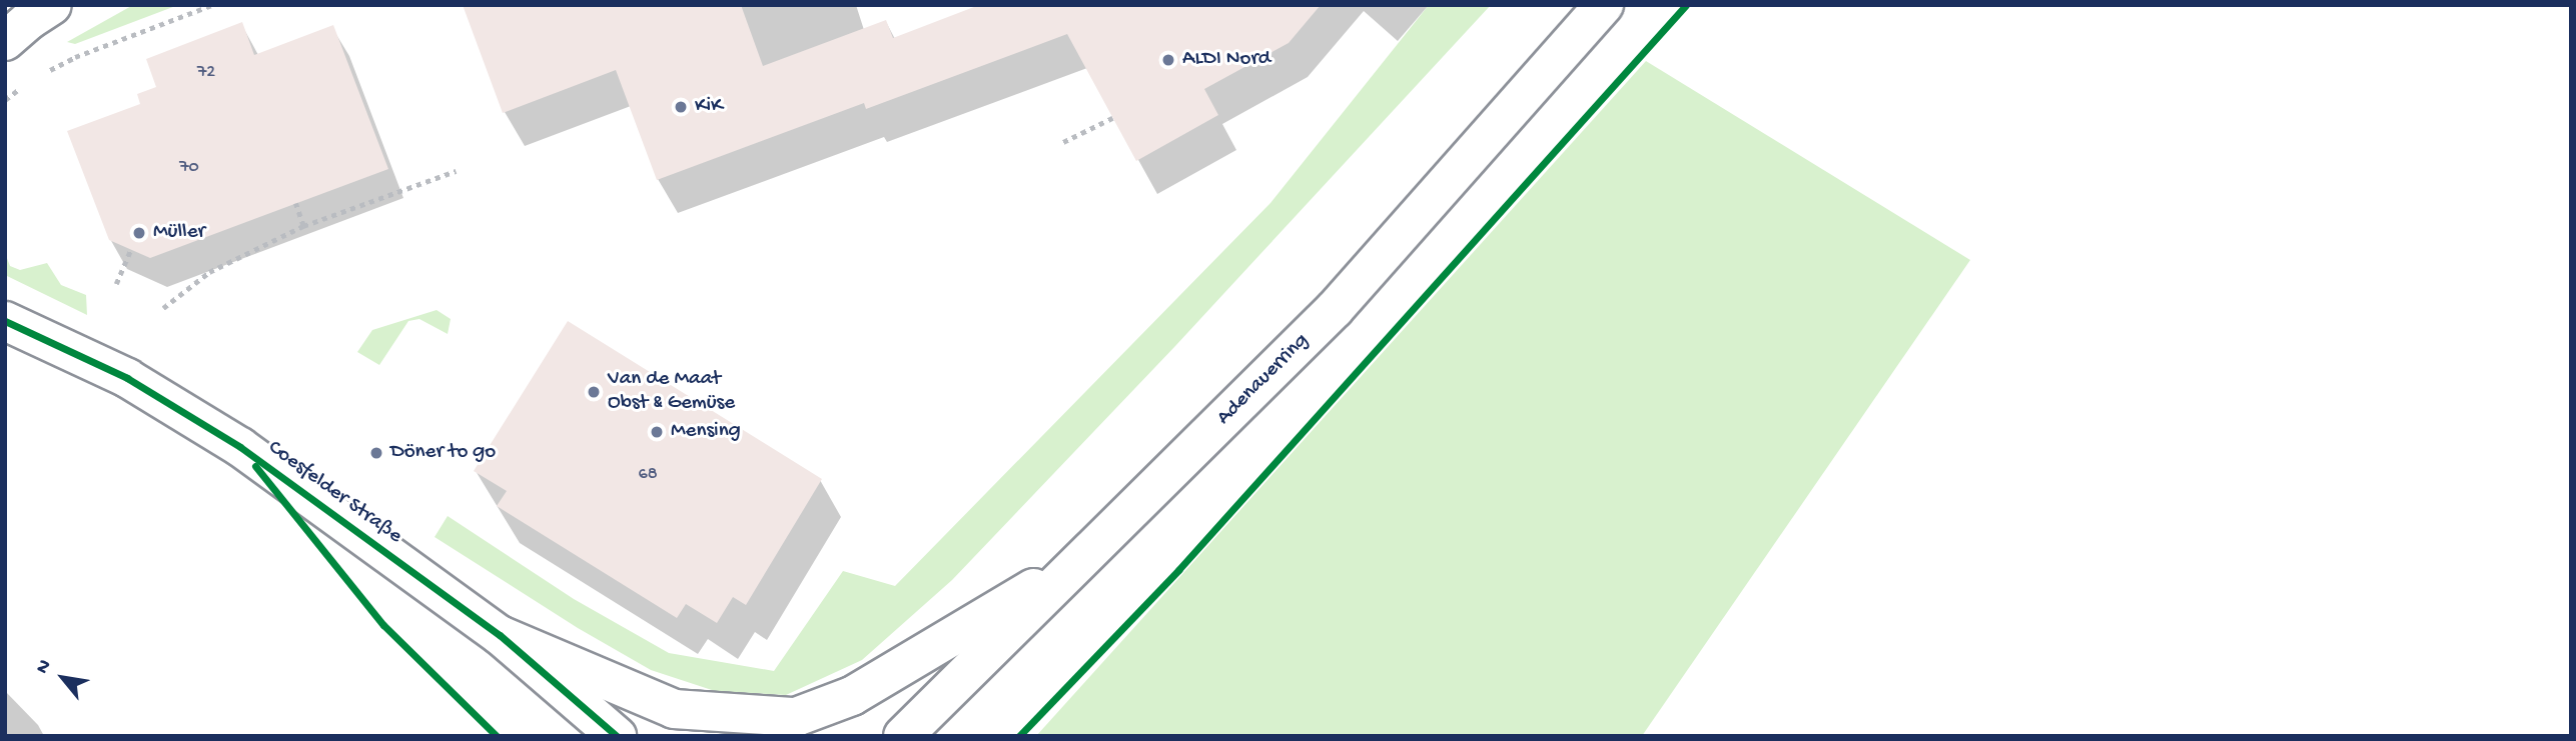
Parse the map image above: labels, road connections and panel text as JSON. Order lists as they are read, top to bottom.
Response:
{
  "streets": {
    "main road": ["Adenauerring", "Coesfelder Straße"]
  },
  "places": [
    "ALDI Nord",
    "KiK",
    "Müller",
    "Van de Maat Obst & Gemüse",
    "Mensing",
    "Döner to go"
  ],
  "house_numbers": ["72", "70", "68"],
  "north": "top left"
}
